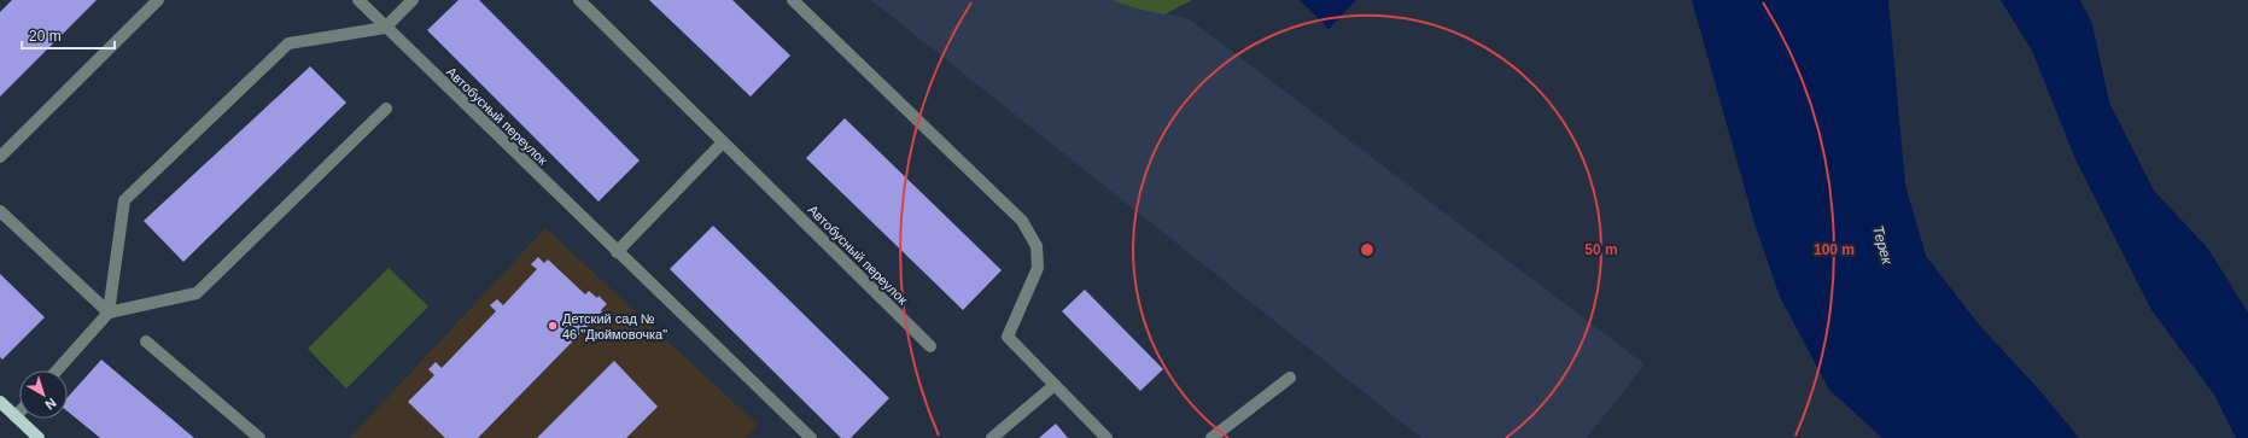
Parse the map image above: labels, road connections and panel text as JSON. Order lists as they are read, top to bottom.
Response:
{
  "streets": {
    "street": ["Автобусный переулок"]
  },
  "water": ["Терек"],
  "places": ["Детский сад № 46 \"Дюймовочка\""],
  "scale_bar": "20 m",
  "north": "bottom right",
  "rings": ["50 m", "100 m"]
}
